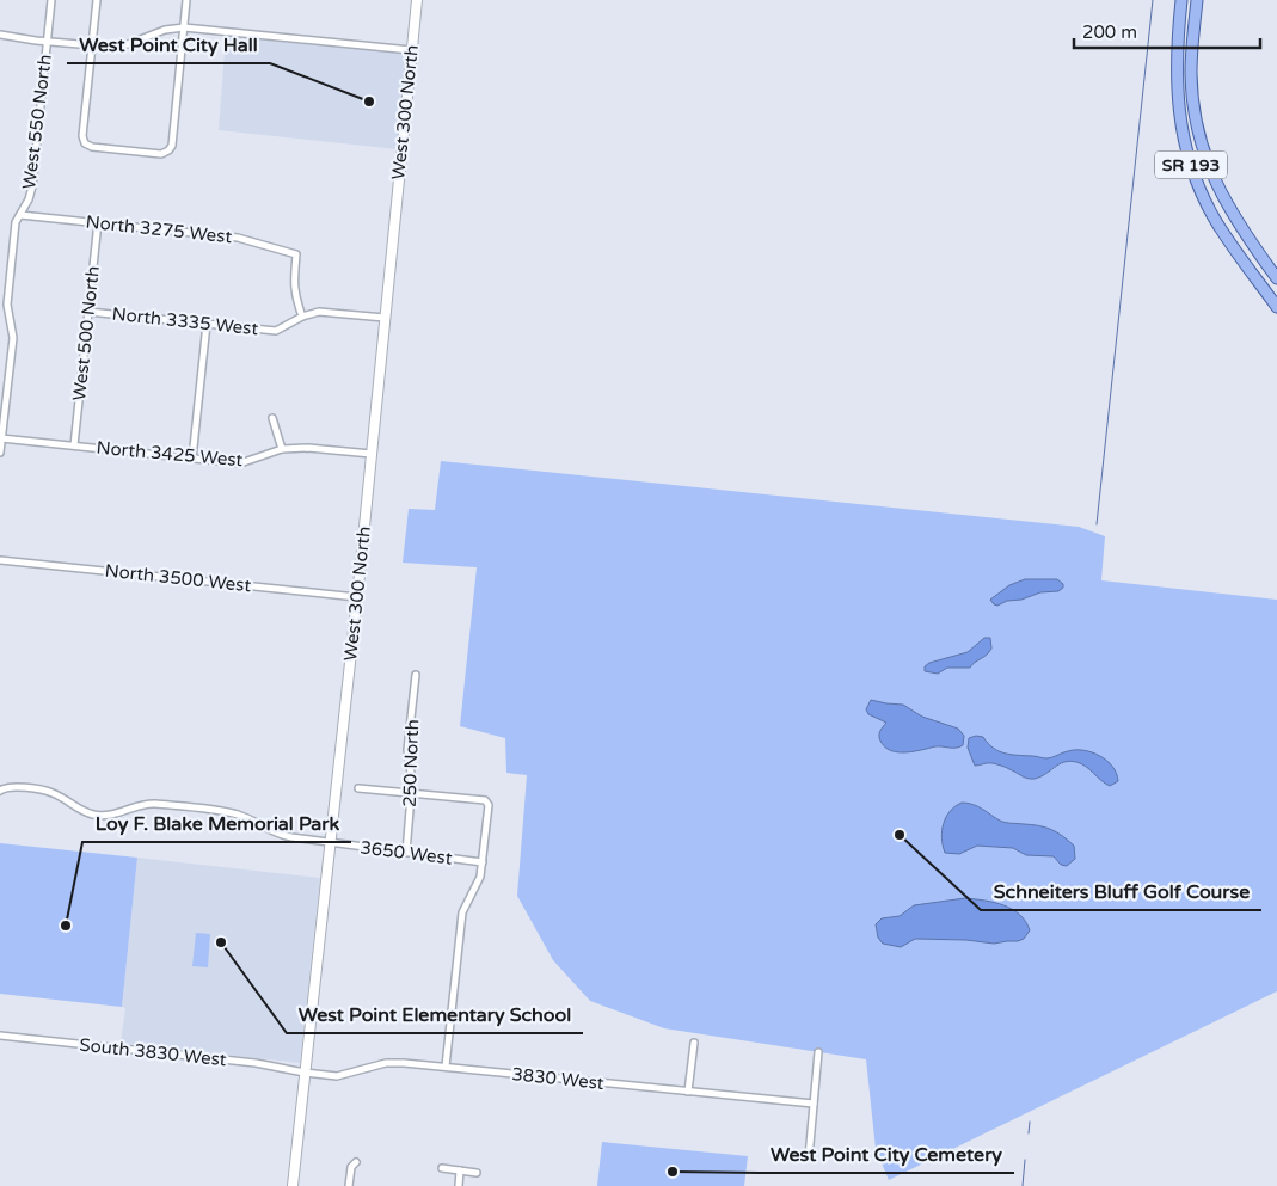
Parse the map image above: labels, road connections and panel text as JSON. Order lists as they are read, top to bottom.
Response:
{
  "streets": {
    "main road": ["West 300 North", "SR 193"],
    "street": [
      "West 550 North",
      "North 3275 West",
      "North 3335 West",
      "West 500 North",
      "North 3425 West",
      "North 3500 West",
      "250 North",
      "3650 West",
      "South 3830 West",
      "3830 West"
    ]
  },
  "crossings": [
    ["West 300 North", "North 3335 West"],
    ["West 300 North", "North 3425 West"],
    ["West 300 North", "North 3500 West"],
    ["West 300 North", "3650 West"],
    ["West 300 North", "South 3830 West"],
    ["West 300 North", "3830 West"],
    ["West 550 North", "North 3275 West"],
    ["West 550 North", "North 3425 West"],
    ["North 3275 West", "North 3335 West"],
    ["North 3275 West", "West 500 North"],
    ["North 3335 West", "West 500 North"],
    ["West 500 North", "North 3425 West"],
    ["250 North", "3650 West"],
    ["South 3830 West", "3830 West"]
  ],
  "places": [
    "West Point City Hall",
    "Schneiters Bluff Golf Course",
    "Loy F. Blake Memorial Park",
    "West Point Elementary School",
    "West Point City Cemetery"
  ],
  "scale_bar": "200 m"
}
